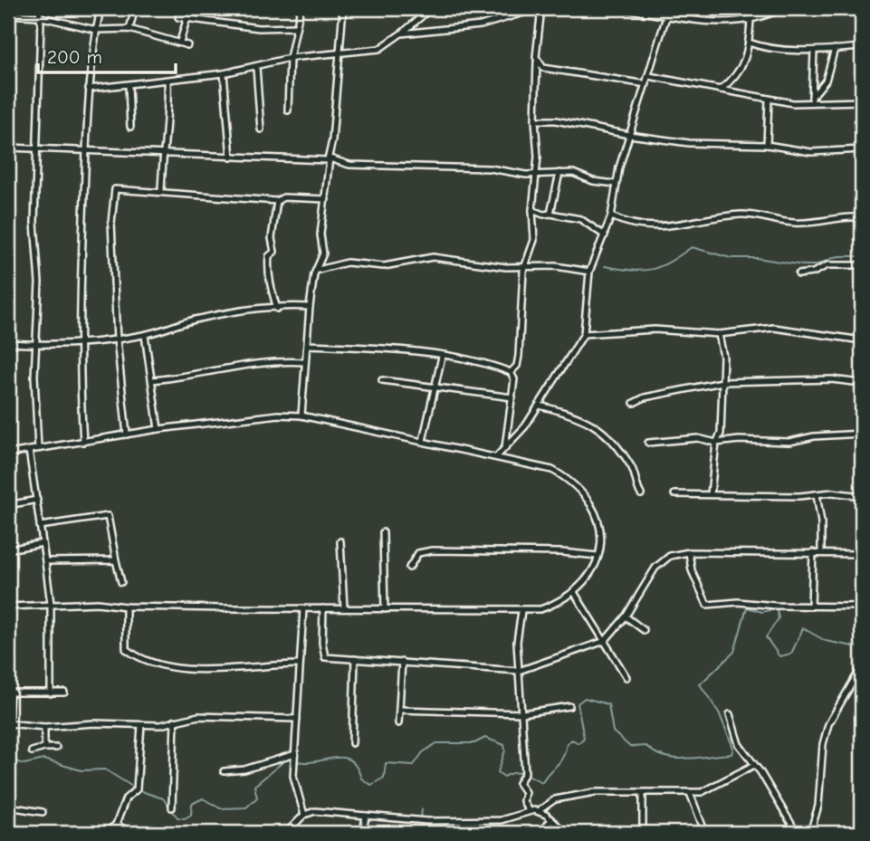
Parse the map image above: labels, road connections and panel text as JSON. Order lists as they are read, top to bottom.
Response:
{
  "scale_bar": "200 m"
}
